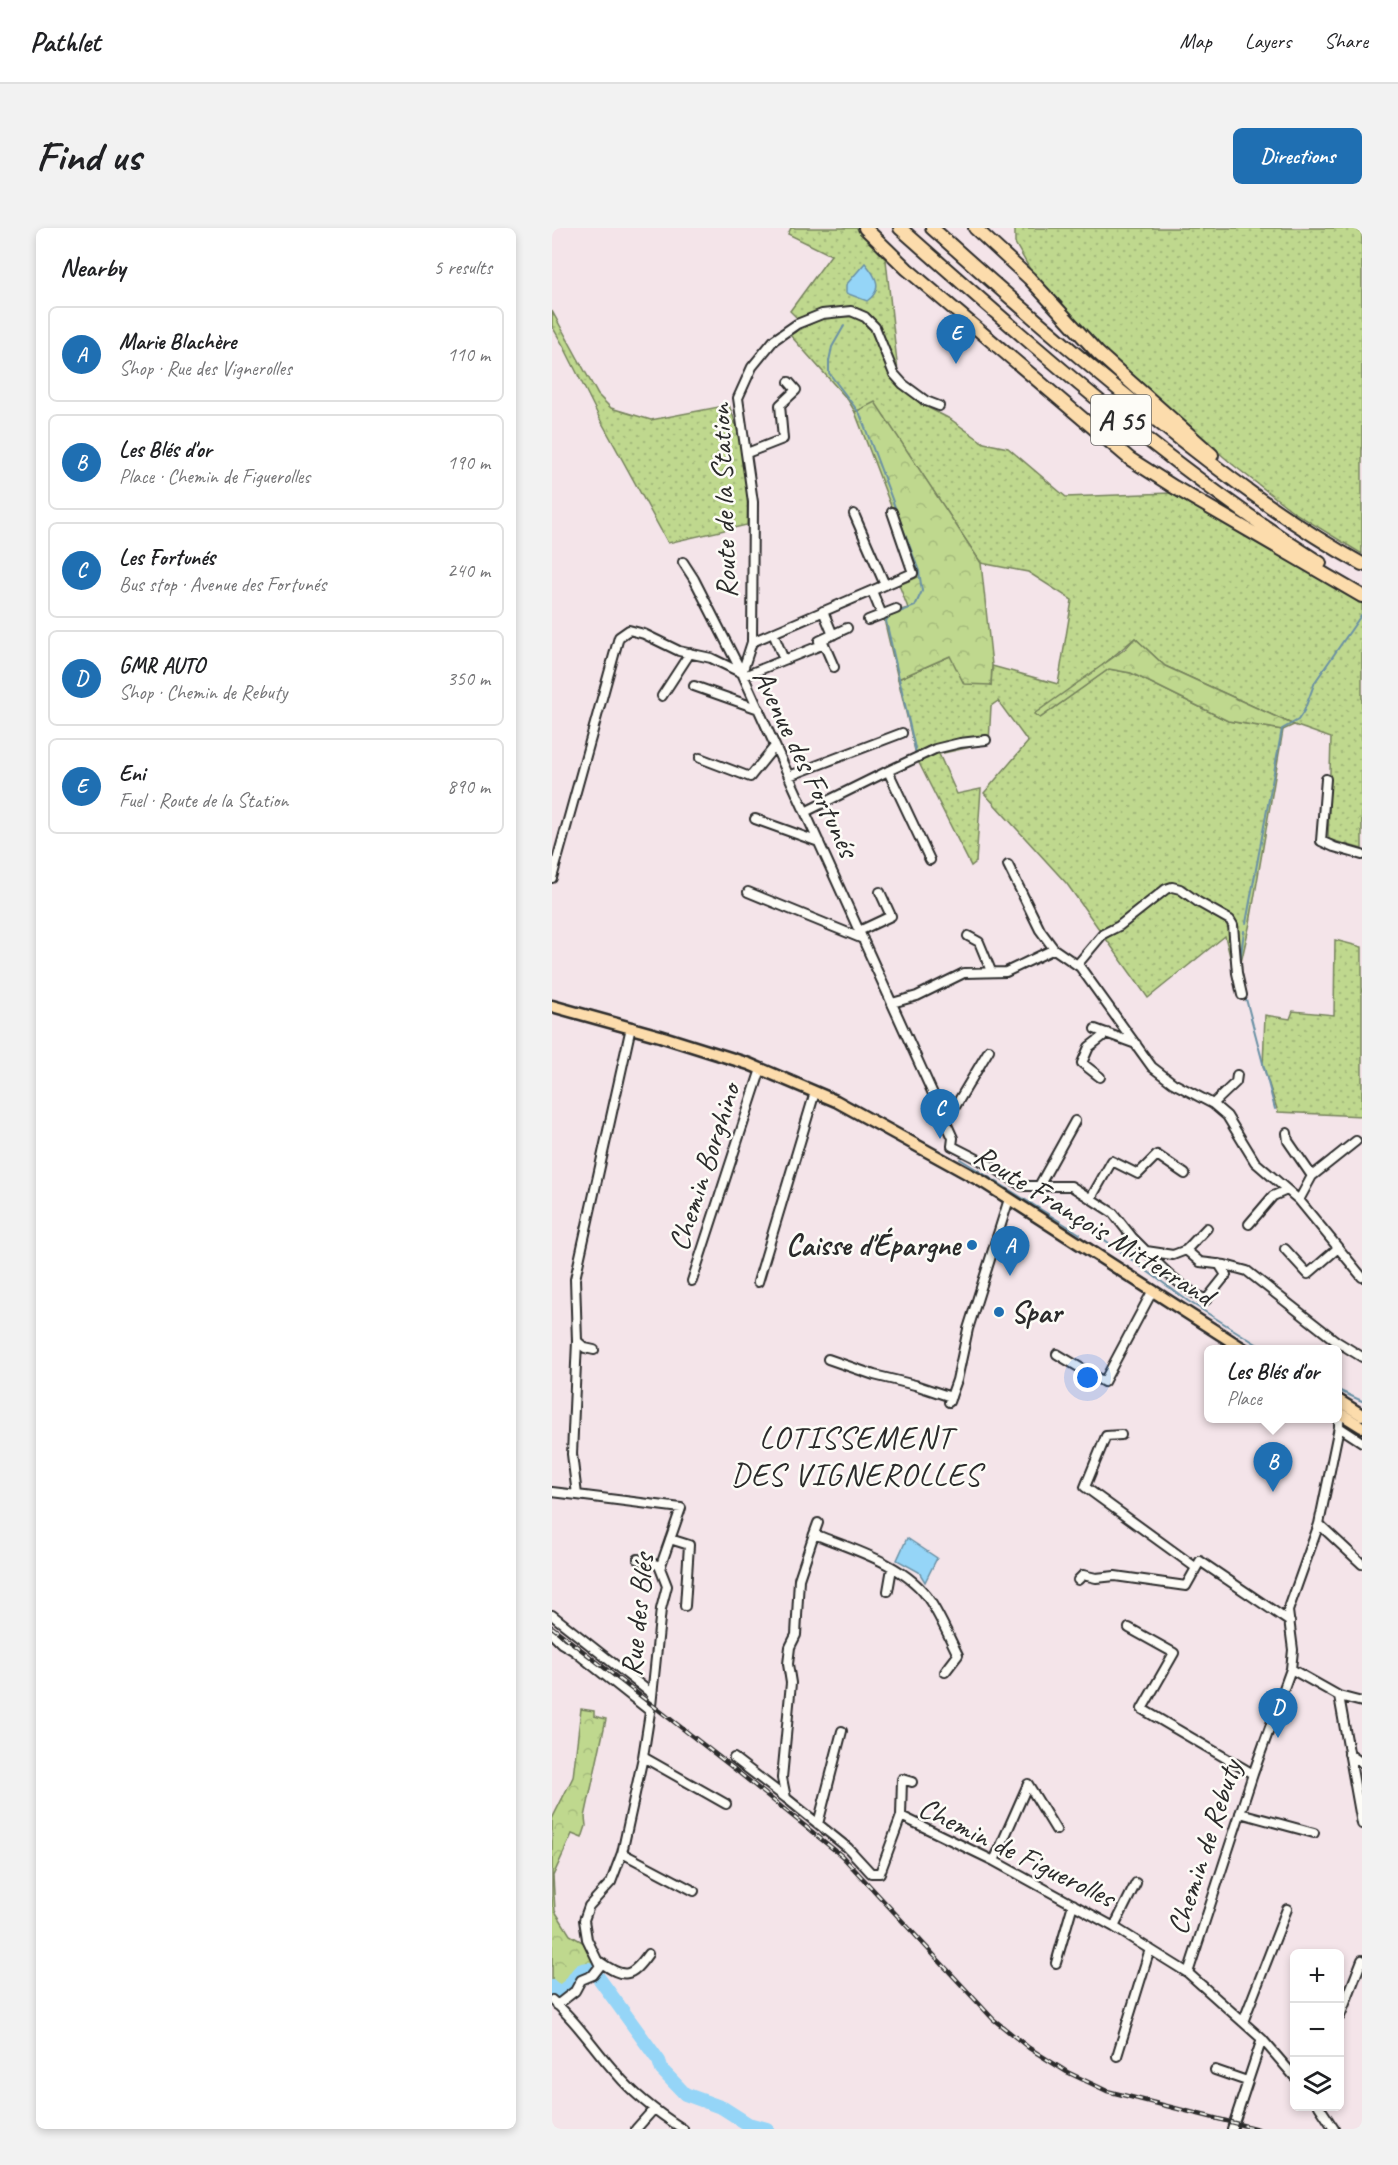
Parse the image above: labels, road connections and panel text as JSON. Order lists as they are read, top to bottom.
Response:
{
  "streets": {
    "highway": ["A 55"],
    "main road": ["Route François Mitterrand"],
    "street": [
      "Route de la Station",
      "Avenue des Fortunés",
      "Chemin Borghino",
      "Rue des Blés",
      "Chemin de Rebuty",
      "Chemin de Figuerolles"
    ]
  },
  "crossings": [
    ["Route de la Station", "Avenue des Fortunés"],
    ["Chemin Borghino", "Route François Mitterrand"],
    ["Chemin de Rebuty", "Chemin de Figuerolles"]
  ],
  "districts": ["LOTISSEMENT DES VIGNEROLLES"],
  "places": ["Caisse d'Épargne", "Spar"],
  "page": {
    "header": "Pathlet",
    "nav": ["Map", "Layers", "Share"],
    "buttons": "Directions",
    "title": "Find us",
    "heading": ["Nearby", "5 results"],
    "list": [
      {
        "mark": "A",
        "name": "Marie Blachère",
        "note": "Shop · Rue des Vignerolles",
        "value": "110 m"
      },
      {
        "mark": "B",
        "name": "Les Blés d'or",
        "note": "Place · Chemin de Figuerolles",
        "value": "190 m"
      },
      {
        "mark": "C",
        "name": "Les Fortunés",
        "note": "Bus stop · Avenue des Fortunés",
        "value": "240 m"
      },
      {
        "mark": "D",
        "name": "GMR AUTO",
        "note": "Shop · Chemin de Rebuty",
        "value": "350 m"
      },
      {
        "mark": "E",
        "name": "Eni",
        "note": "Fuel · Route de la Station",
        "value": "890 m"
      }
    ],
    "pins": [
      "E",
      "C",
      "A",
      "B",
      "D"
    ],
    "popup": ["Les Blés d'or", "Place"],
    "map_buttons": ["+", "−"]
  }
}
